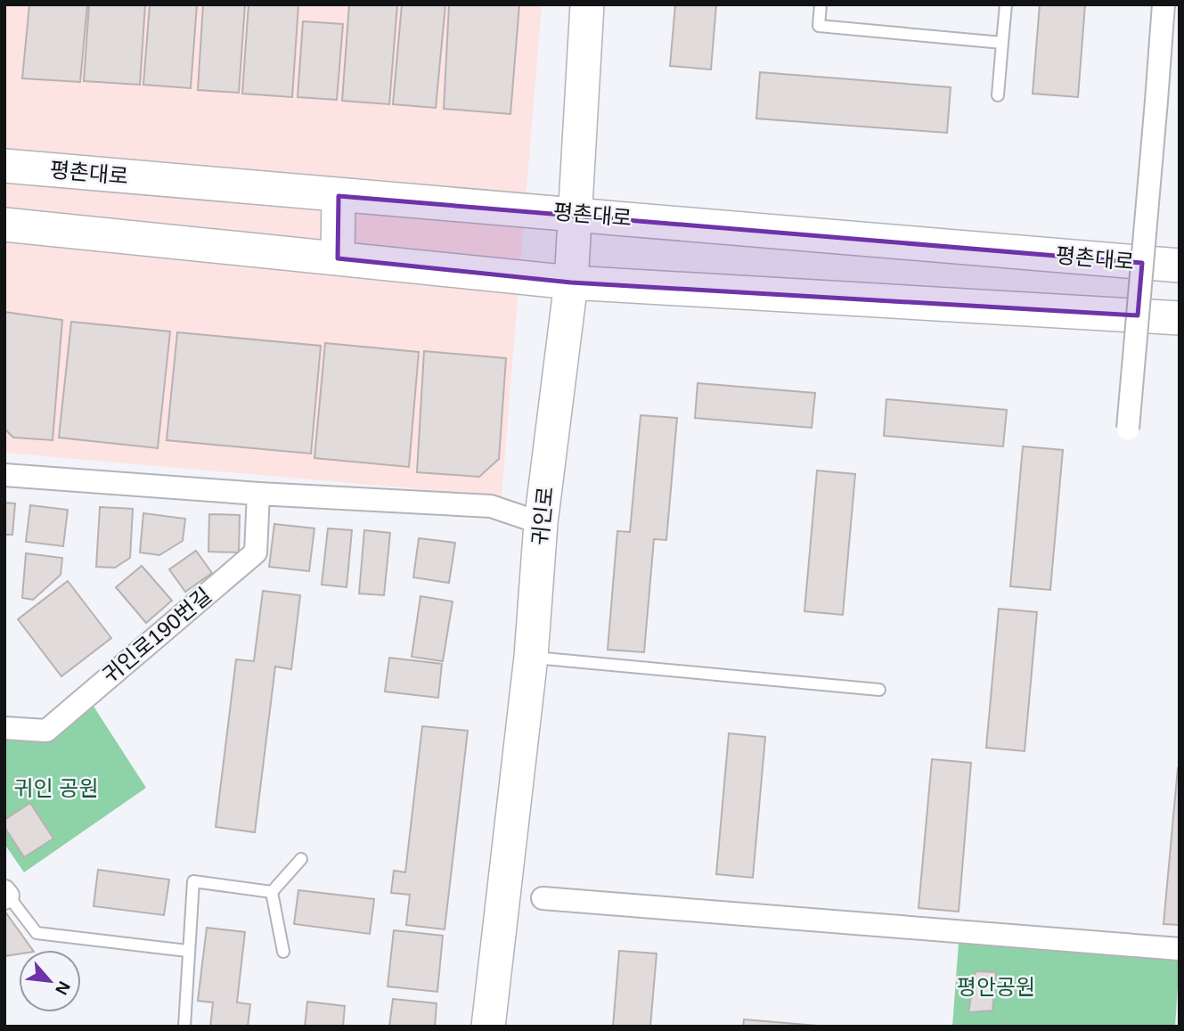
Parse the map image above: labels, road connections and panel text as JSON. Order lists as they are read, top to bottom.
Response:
{
  "streets": {
    "street": ["평촌대로", "귀인로", "귀인로190번길"]
  },
  "crossings": [
    ["평촌대로", "귀인로"]
  ],
  "parks": ["귀인 공원", "평안공원"],
  "north": "bottom right"
}
